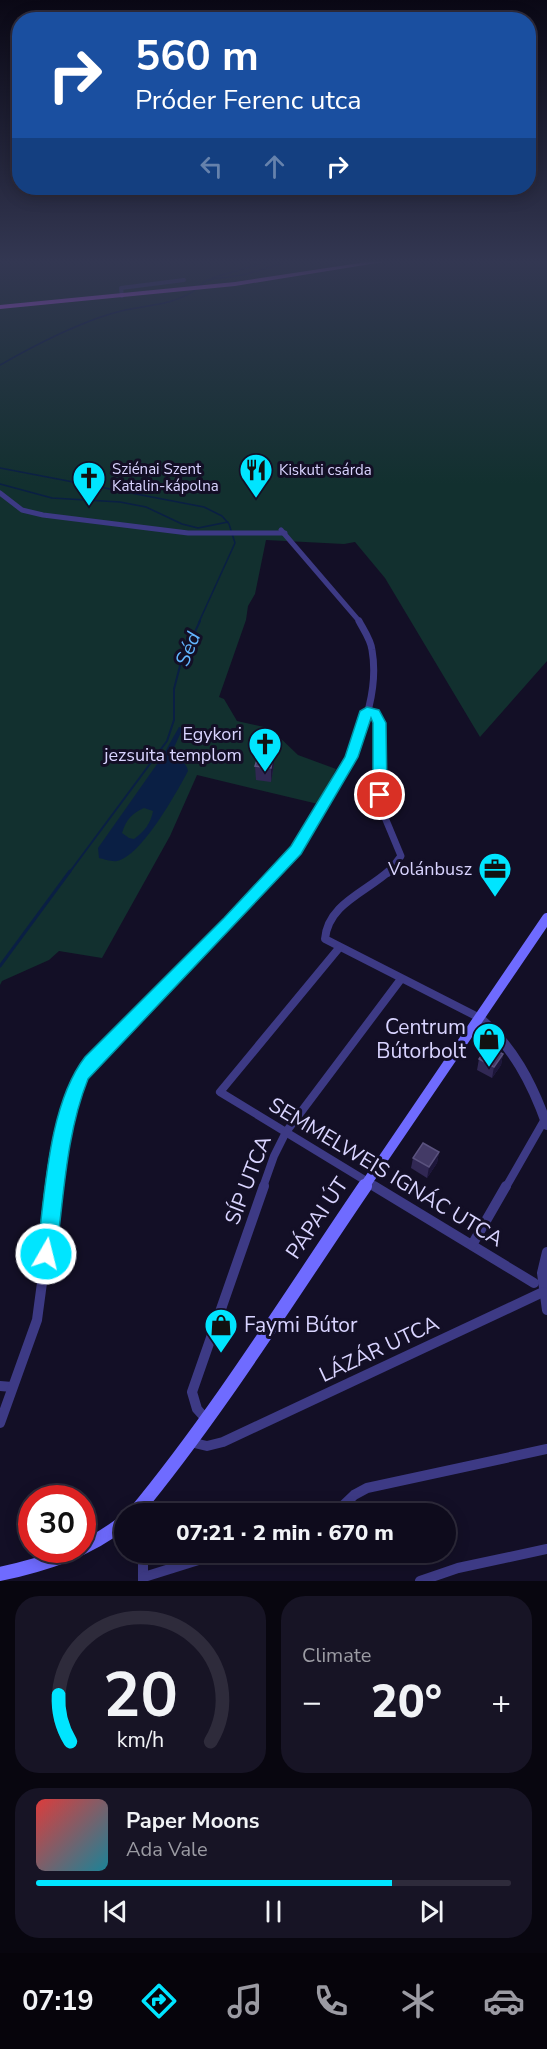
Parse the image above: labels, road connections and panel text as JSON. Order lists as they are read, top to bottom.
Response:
{
  "streets": {
    "main road": ["PÁPAI ÚT"],
    "street": ["SEMMELWEIS IGNÁC UTCA", "SÍP UTCA", "LÁZÁR UTCA"]
  },
  "crossings": [
    ["SEMMELWEIS IGNÁC UTCA", "SÍP UTCA"],
    ["SEMMELWEIS IGNÁC UTCA", "PÁPAI ÚT"],
    ["SÍP UTCA", "PÁPAI ÚT"],
    ["PÁPAI ÚT", "LÁZÁR UTCA"]
  ],
  "water": ["Séd"],
  "places": {
    "restaurant": ["Kiskuti csárda"],
    "church": ["Sziénai Szent Katalin-kápolna", "Egykori jezsuita templom"],
    "office": ["Volánbusz"],
    "shop": ["Centrum Bútorbolt", "Faymi Bútor"]
  },
  "page": {
    "turn": ["560 m", "Próder Ferenc utca"],
    "limit": "30",
    "trip": "07:21 · 2 min · 670 m",
    "tile": "Climate",
    "heat": ["−", "20°", "+"],
    "song": ["Paper Moons", "Ada Vale"],
    "tabs": "07:19",
    "gauge": ["20", "km/h"]
  }
}
